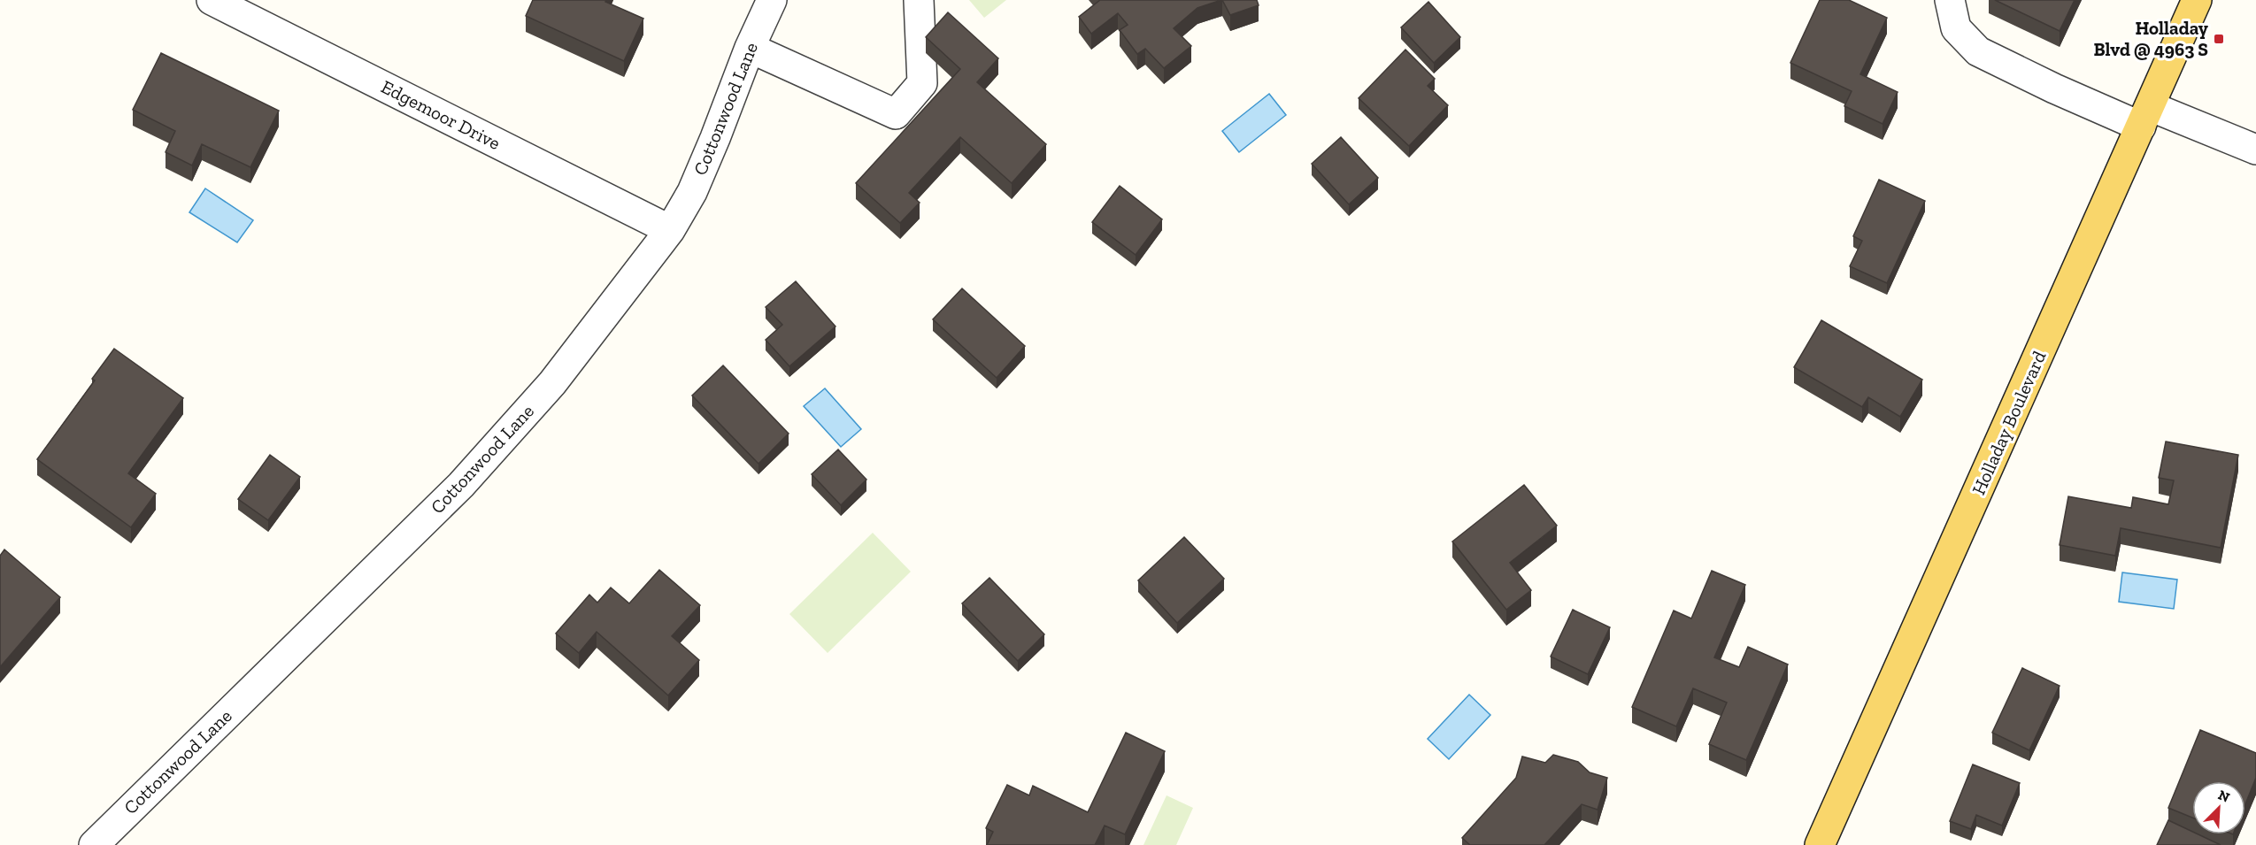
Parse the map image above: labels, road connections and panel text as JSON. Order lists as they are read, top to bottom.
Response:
{
  "streets": {
    "main road": ["Holladay Boulevard"],
    "street": ["Cottonwood Lane", "Edgemoor Drive"]
  },
  "crossings": [
    ["Cottonwood Lane", "Edgemoor Drive"]
  ],
  "places": {
    "transit": ["Holladay Blvd @ 4963 S"]
  },
  "north": "top right"
}
